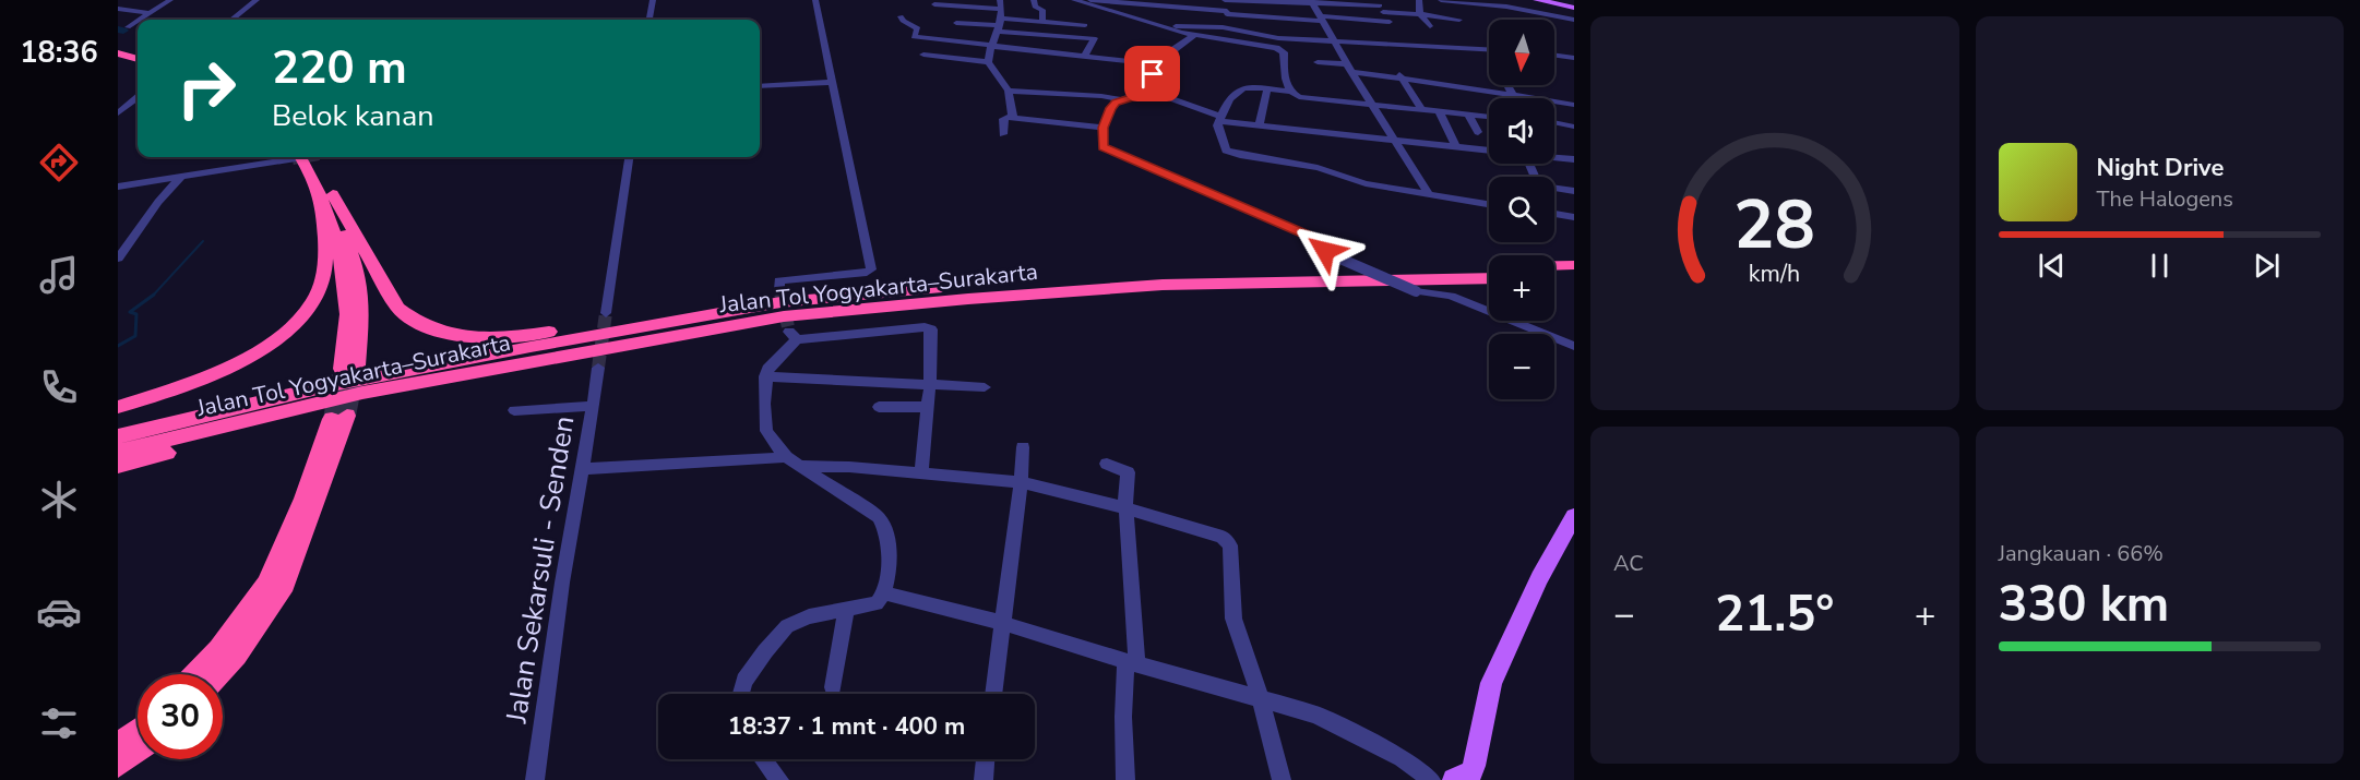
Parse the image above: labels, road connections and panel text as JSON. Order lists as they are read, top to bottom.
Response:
{
  "streets": {
    "highway": ["Jalan Tol Yogyakarta–Surakarta"],
    "street": ["Jalan Sekarsuli - Senden"]
  },
  "north": "bottom",
  "page": {
    "tabs": "18:36",
    "map_buttons": ["+", "−"],
    "turn": ["220 m", "Belok kanan"],
    "song": ["Night Drive", "The Halogens"],
    "tile": [
      "AC",
      ["Jangkauan · 66%", "330 km"]
    ],
    "heat": ["−", "21.5°", "+"],
    "limit": "30",
    "trip": "18:37 · 1 mnt · 400 m",
    "gauge": ["28", "km/h"]
  }
}
